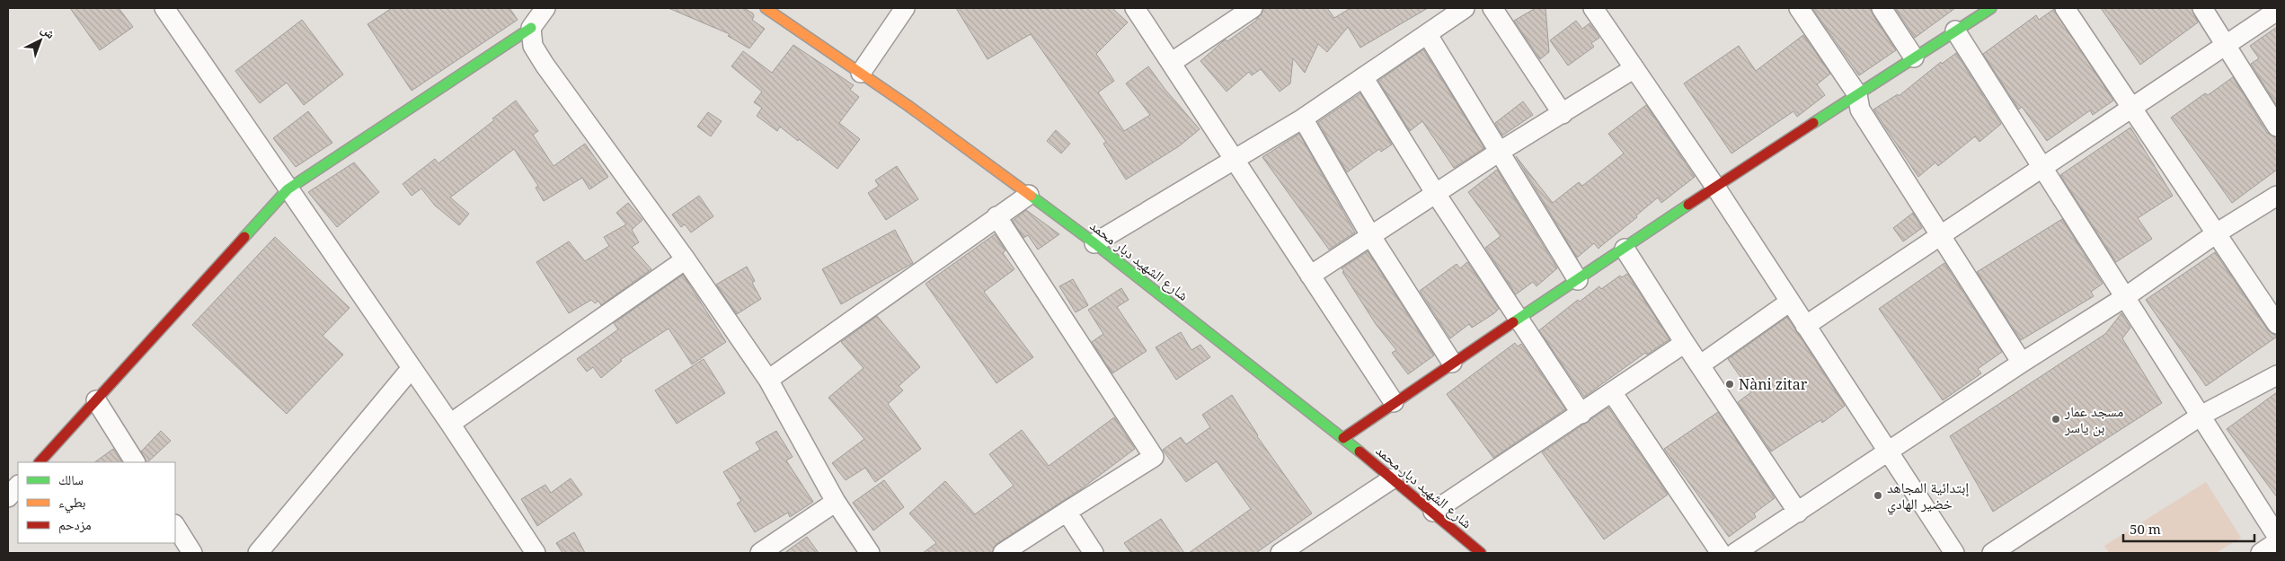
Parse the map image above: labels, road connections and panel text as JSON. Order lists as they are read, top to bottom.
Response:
{
  "streets": {
    "street": ["شارع الشهيد دبار محمد"]
  },
  "places": ["Nàni zitar", "مسجد عمار بن ياسر", "إبتدائية المجاهد خضير الهادي"],
  "legend": ["سالك", "بطيء", "مزدحم"],
  "scale_bar": "50 m",
  "north": "top right"
}
